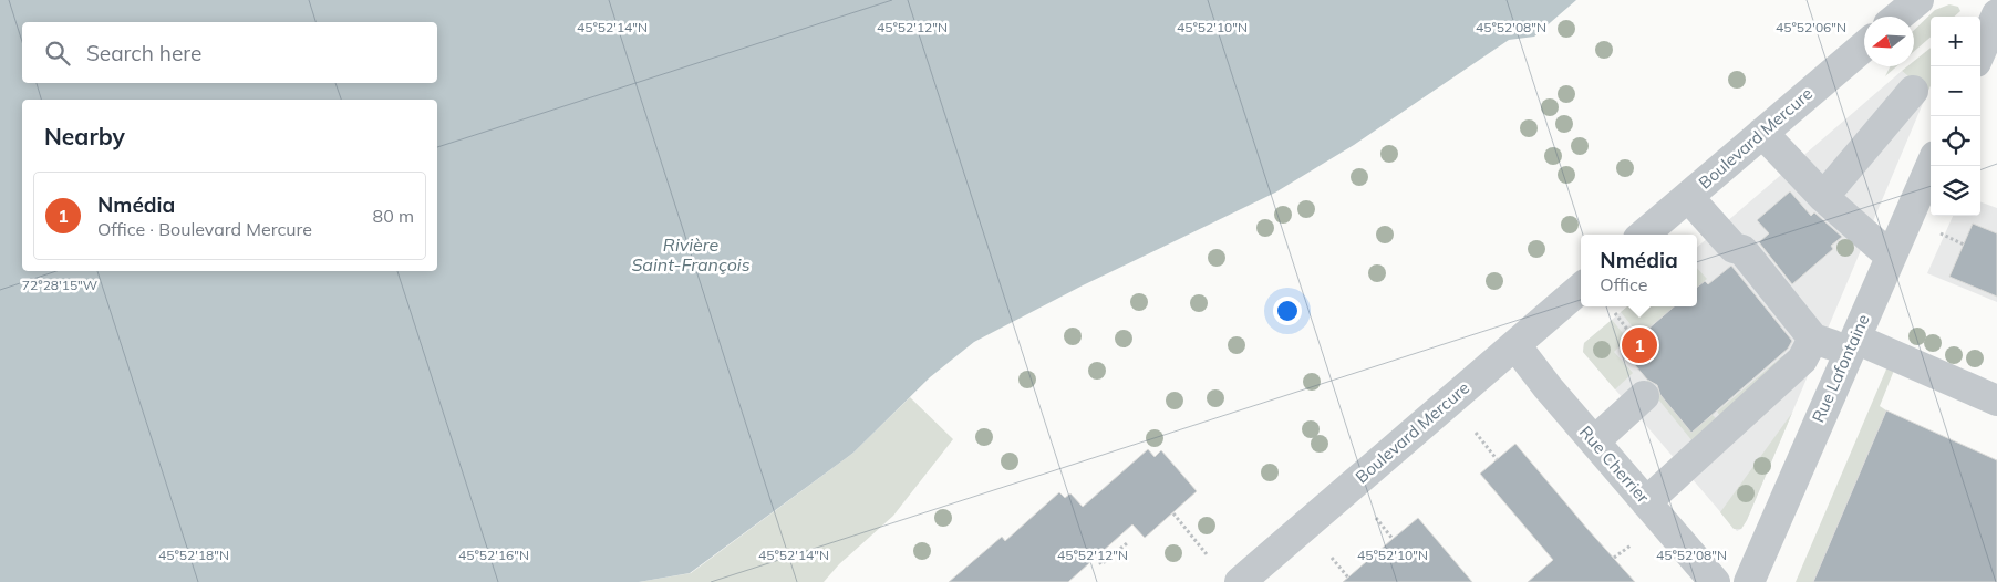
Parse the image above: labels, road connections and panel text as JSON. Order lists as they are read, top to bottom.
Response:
{
  "streets": {
    "street": ["Boulevard Mercure", "Rue Lafontaine", "Rue Cherrier"]
  },
  "crossings": [
    ["Boulevard Mercure", "Rue Cherrier"]
  ],
  "water": ["Rivière Saint-François"],
  "north": "left",
  "page": {
    "map_buttons": ["+", "−"],
    "search": "Search here",
    "heading": "Nearby",
    "list": [
      {
        "mark": "1",
        "name": "Nmédia",
        "note": "Office · Boulevard Mercure",
        "value": "80 m"
      }
    ],
    "popup": ["Nmédia", "Office"],
    "pins": "1"
  },
  "coordinates": [
    "45°52'14\"N",
    "45°52'12\"N",
    "45°52'10\"N",
    "45°52'08\"N",
    "45°52'06\"N",
    "72°28'15\"W",
    "45°52'18\"N",
    "45°52'16\"N"
  ]
}
